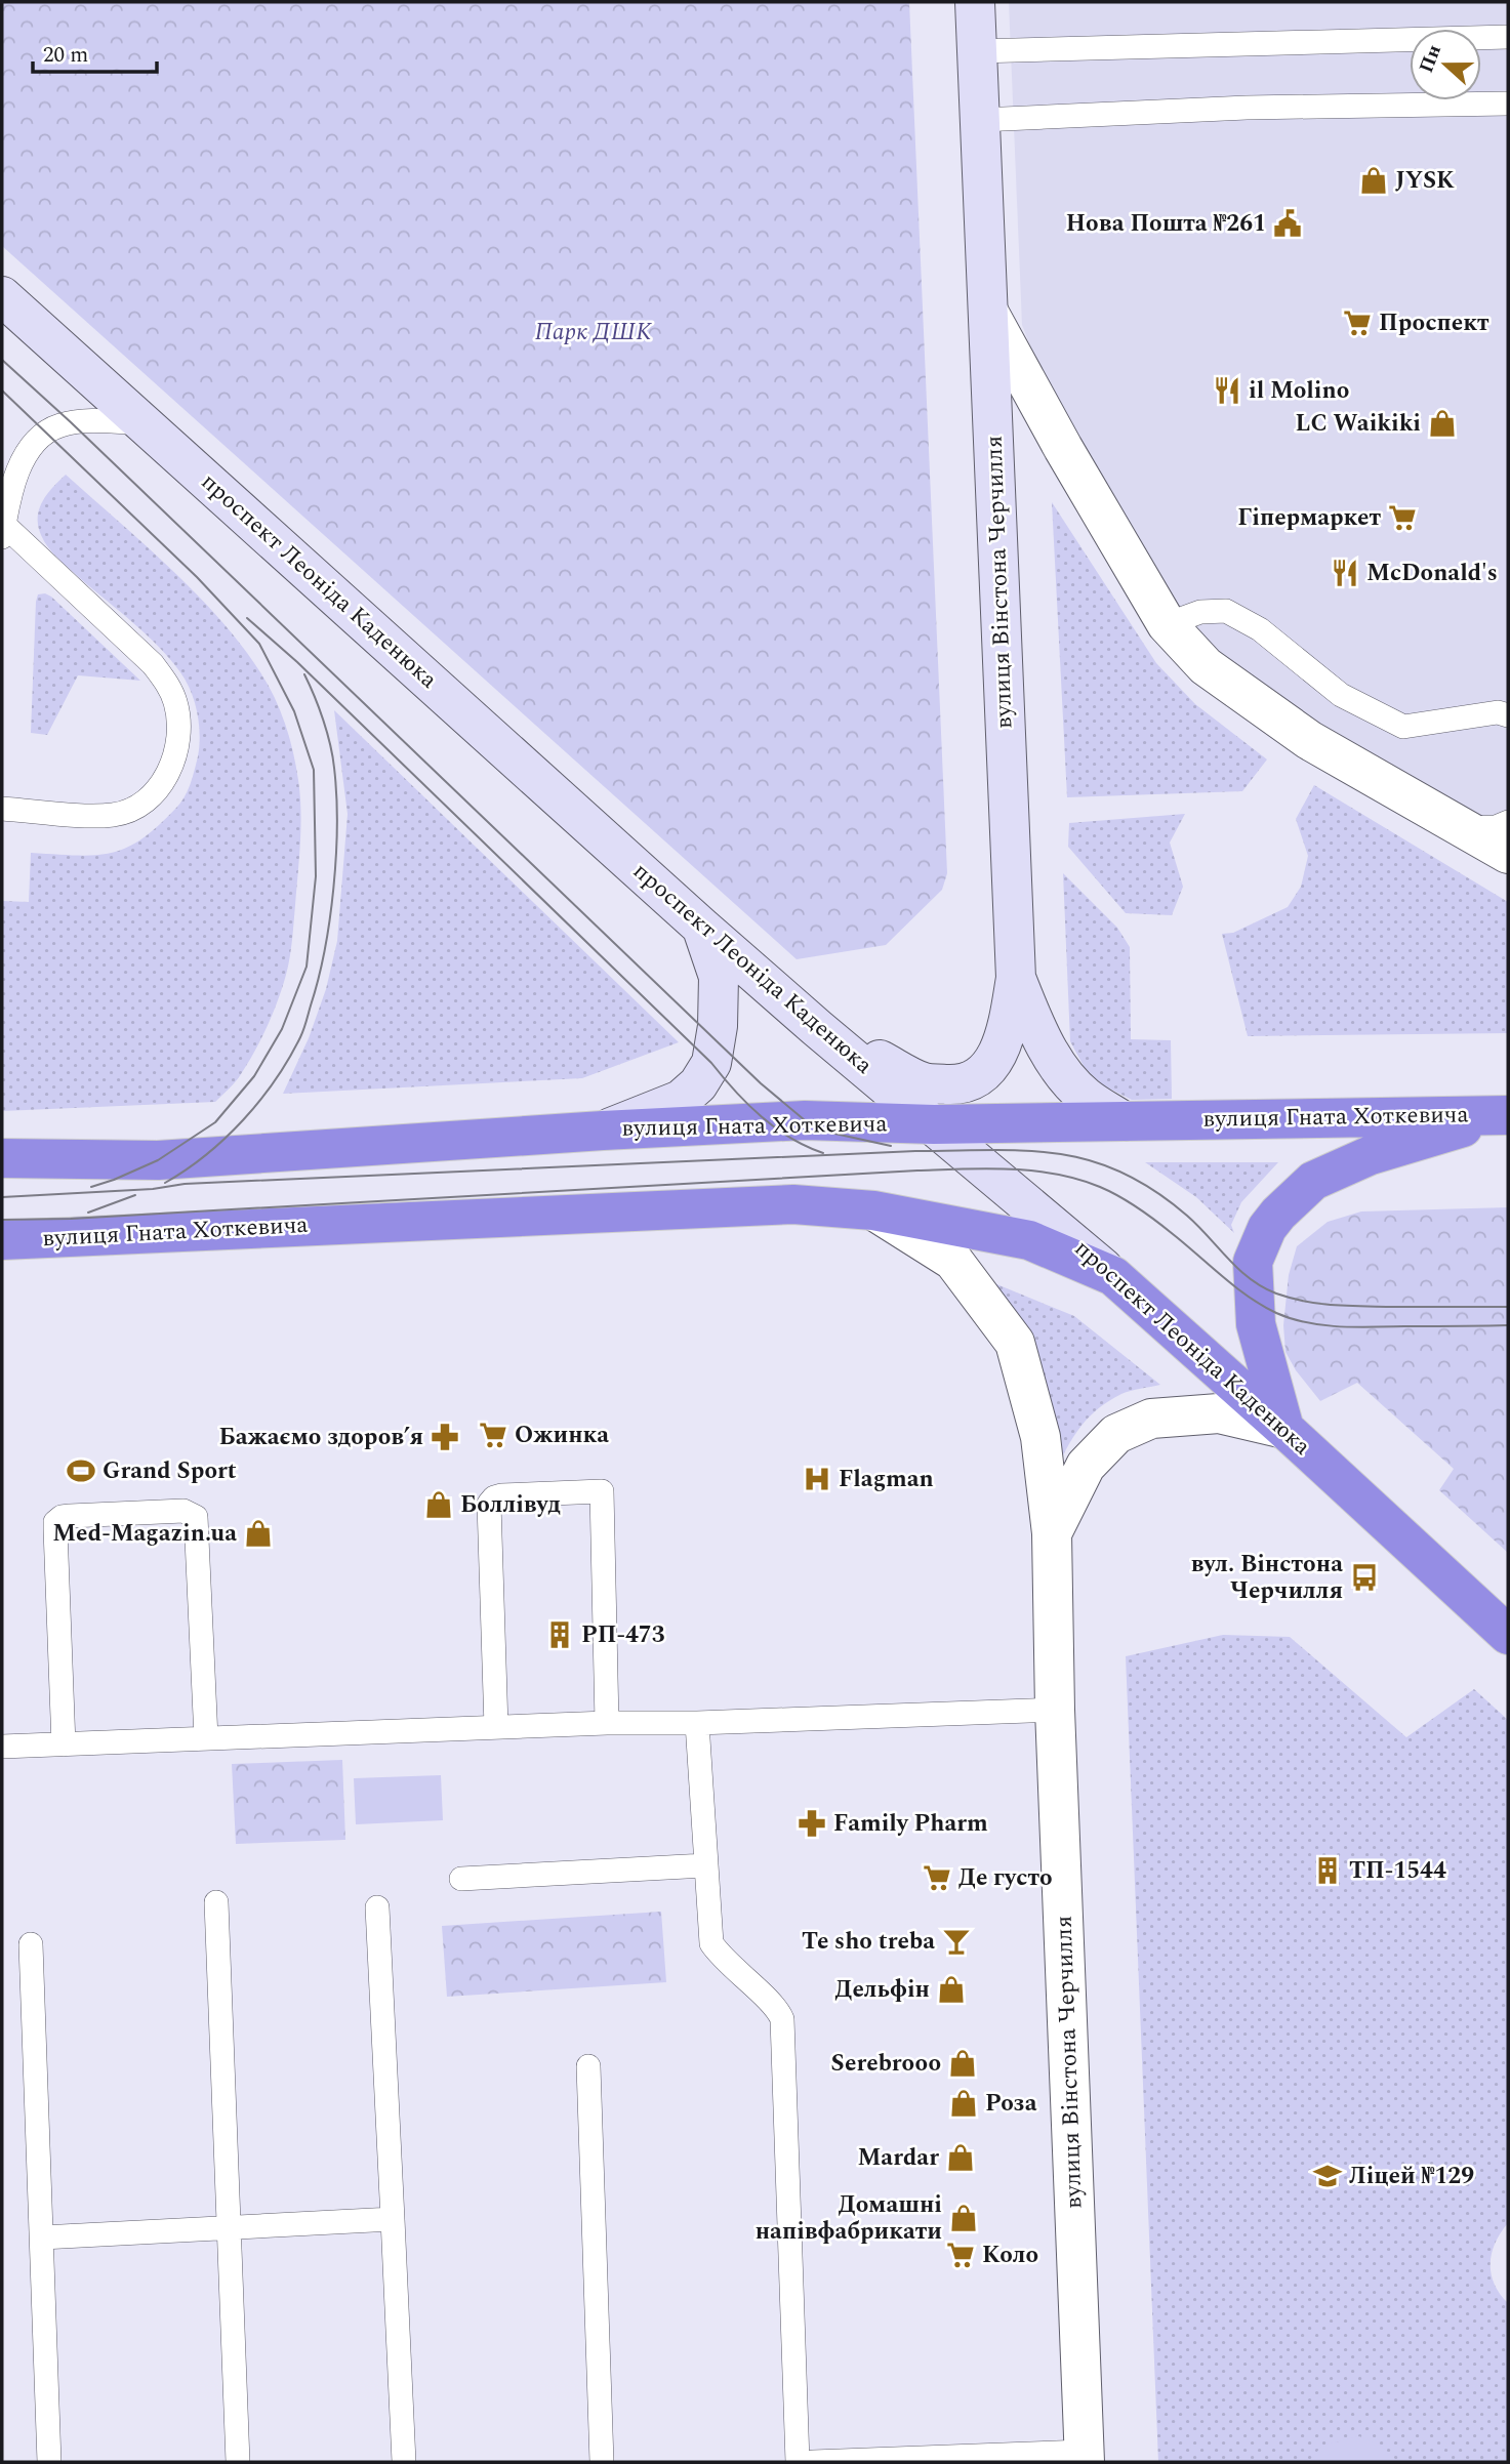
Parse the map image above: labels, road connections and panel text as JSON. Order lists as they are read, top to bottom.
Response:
{
  "streets": {
    "highway": ["проспект Леоніда Каденюка", "вулиця Гната Хоткевича"],
    "street": ["вулиця Вінстона Черчилля"]
  },
  "crossings": [
    ["проспект Леоніда Каденюка", "вулиця Вінстона Черчилля"],
    ["проспект Леоніда Каденюка", "вулиця Гната Хоткевича"],
    ["вулиця Вінстона Черчилля", "вулиця Гната Хоткевича"]
  ],
  "parks": ["Парк ДШК"],
  "places": {
    "shop": [
      "JYSK",
      "LC Waikiki",
      "Боллівуд",
      "Med-Magazin.ua",
      "Дельфін",
      "Serebrooo",
      "Роза",
      "Mardar",
      "Домашні напівфабрикати"
    ],
    "public building": ["Нова Пошта №261"],
    "supermarket": [
      "Проспект",
      "Гіпермаркет",
      "Ожинка",
      "Де густо",
      "Коло"
    ],
    "restaurant": ["il Molino", "McDonald's"],
    "pharmacy": ["Бажаємо здоровʼя", "Family Pharm"],
    "sports": ["Grand Sport"],
    "hospital": ["Flagman"],
    "bus stop": ["вул. Вінстона Черчилля"],
    "building": ["РП-473", "ТП-1544"],
    "bar": ["Te sho treba"],
    "school or university": ["Ліцей №129"]
  },
  "scale_bar": "20 m",
  "north": "left"
}
